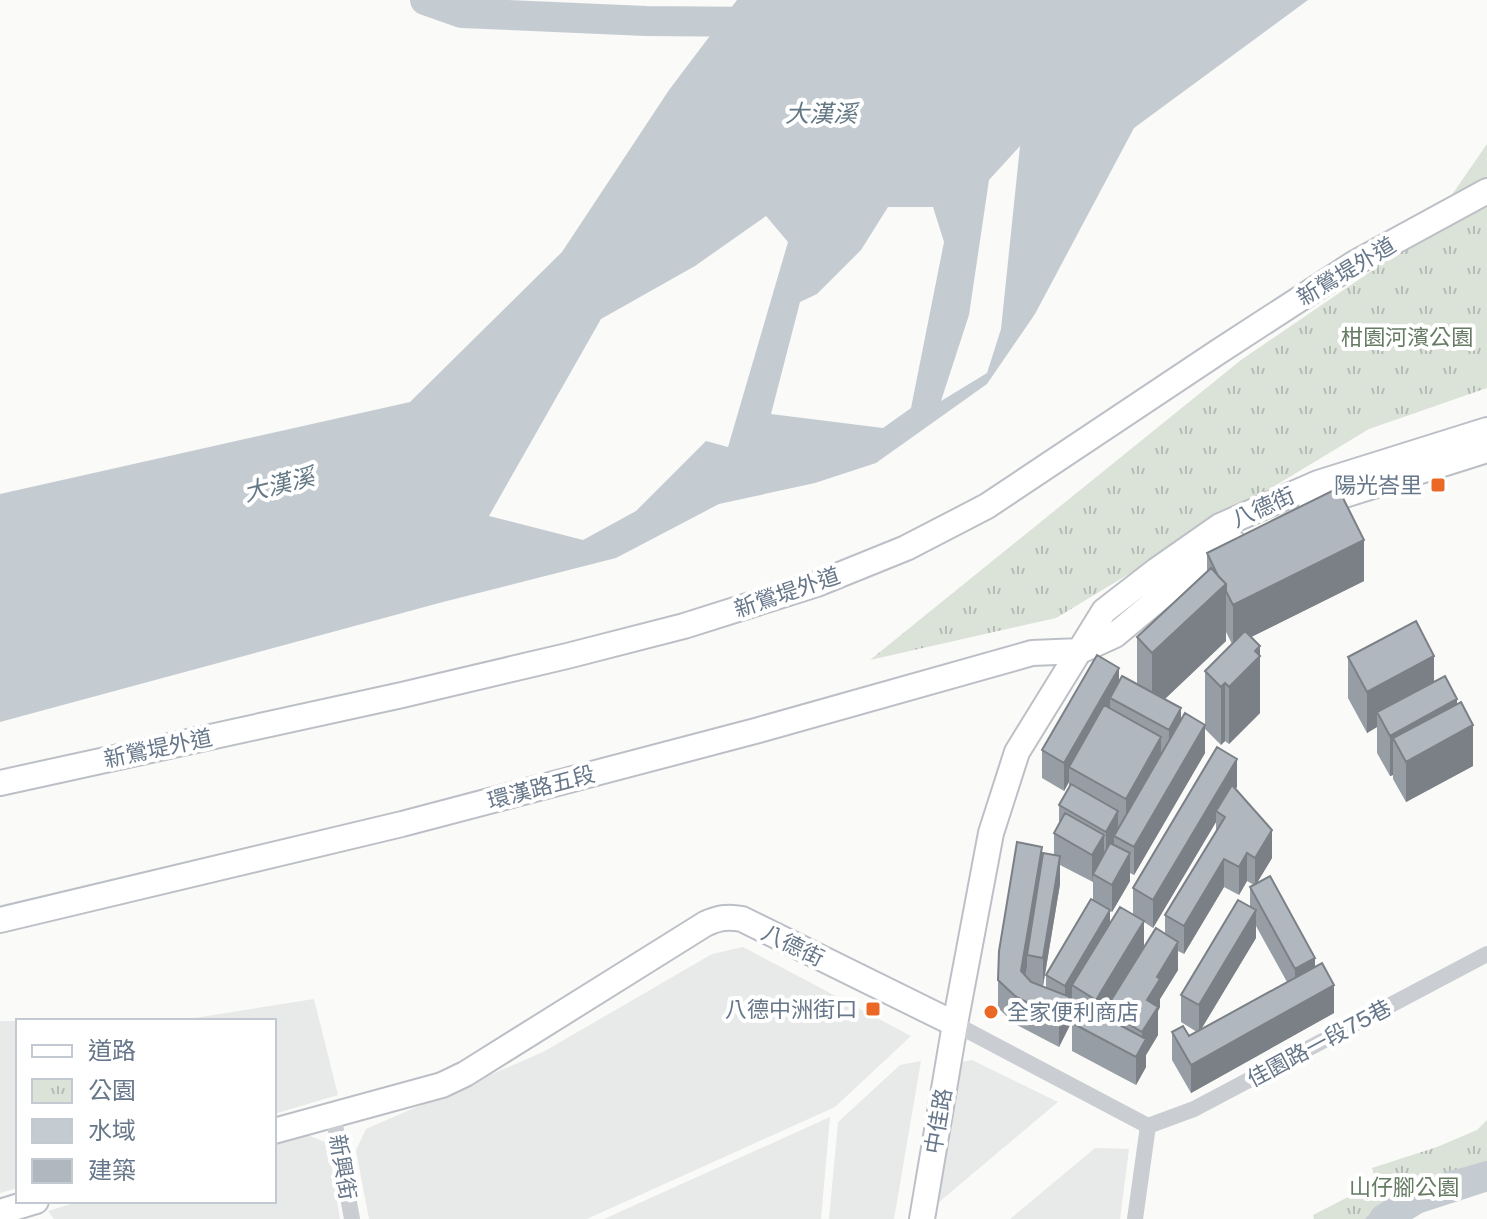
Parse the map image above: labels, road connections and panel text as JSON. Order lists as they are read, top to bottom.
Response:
{
  "streets": {
    "street": [
      "新鶯堤外道",
      "八德街",
      "環漢路五段",
      "佳園路一段75巷",
      "中佳路",
      "新興街"
    ]
  },
  "crossings": [
    ["八德街", "環漢路五段"],
    ["八德街", "中佳路"],
    ["八德街", "新興街"]
  ],
  "water": ["大漢溪"],
  "parks": ["柑園河濱公園", "山仔腳公園"],
  "places": {
    "transit": ["陽光峇里", "八德中洲街口"],
    "other": ["全家便利商店"]
  },
  "legend": [
    "道路",
    "公園",
    "水域",
    "建築"
  ]
}
